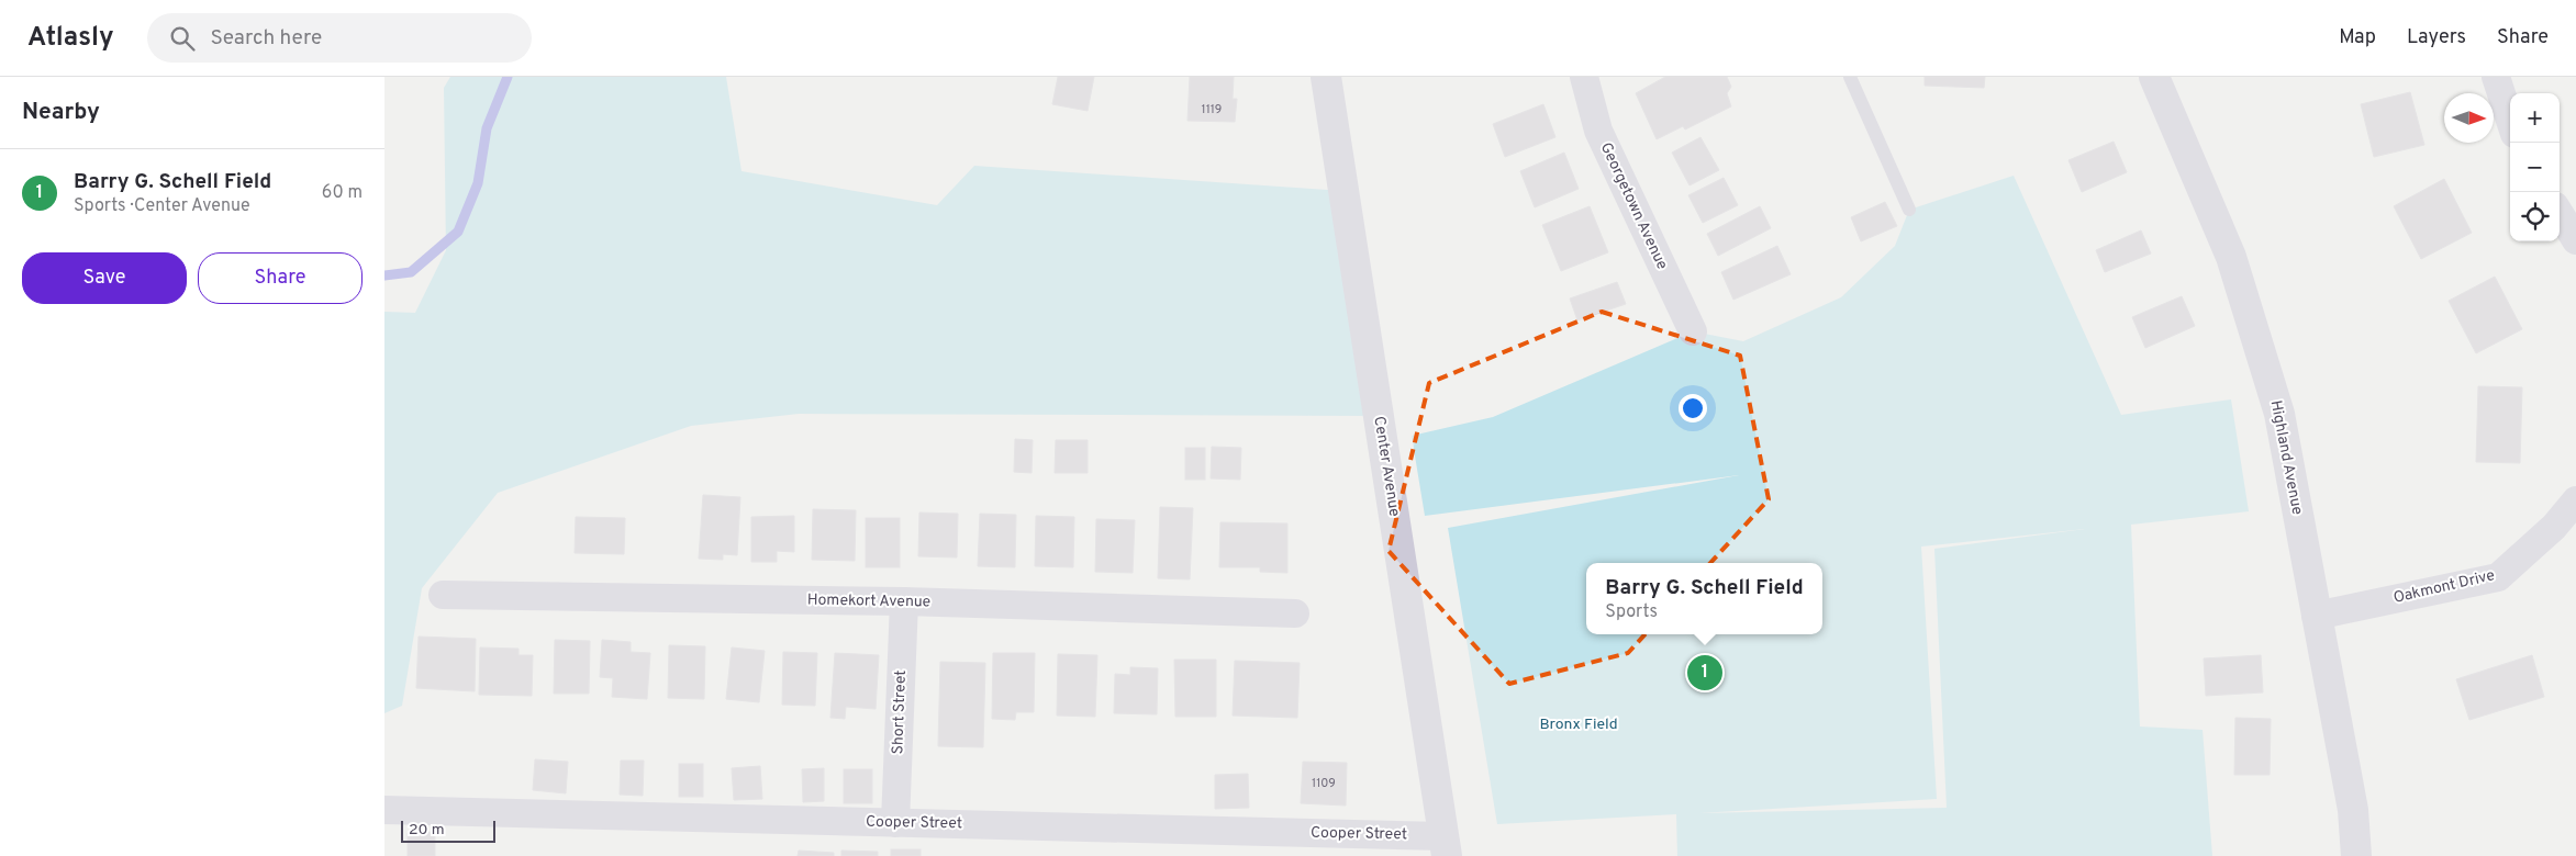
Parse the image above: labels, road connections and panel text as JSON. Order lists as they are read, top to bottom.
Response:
{
  "streets": {
    "street": [
      "Georgetown Avenue",
      "Highland Avenue",
      "Center Avenue",
      "Oakmont Drive",
      "Homekort Avenue",
      "Short Street",
      "Cooper Street"
    ]
  },
  "crossings": [
    ["Highland Avenue", "Oakmont Drive"],
    ["Center Avenue", "Cooper Street"],
    ["Homekort Avenue", "Short Street"],
    ["Short Street", "Cooper Street"]
  ],
  "parks": ["Bronx Field"],
  "house_numbers": ["1119", "1109"],
  "scale_bar": "20 m",
  "north": "right",
  "page": {
    "header": "Atlasly",
    "search": "Search here",
    "nav": ["Map", "Layers", "Share"],
    "heading": "Nearby",
    "map_buttons": ["+", "−"],
    "list": [
      {
        "mark": "1",
        "name": "Barry G. Schell Field",
        "note": "Sports · Center Avenue",
        "value": "60 m"
      }
    ],
    "buttons": ["Save", "Share"],
    "popup": ["Barry G. Schell Field", "Sports"],
    "pins": "1",
    "scale": "20 m"
  }
}
